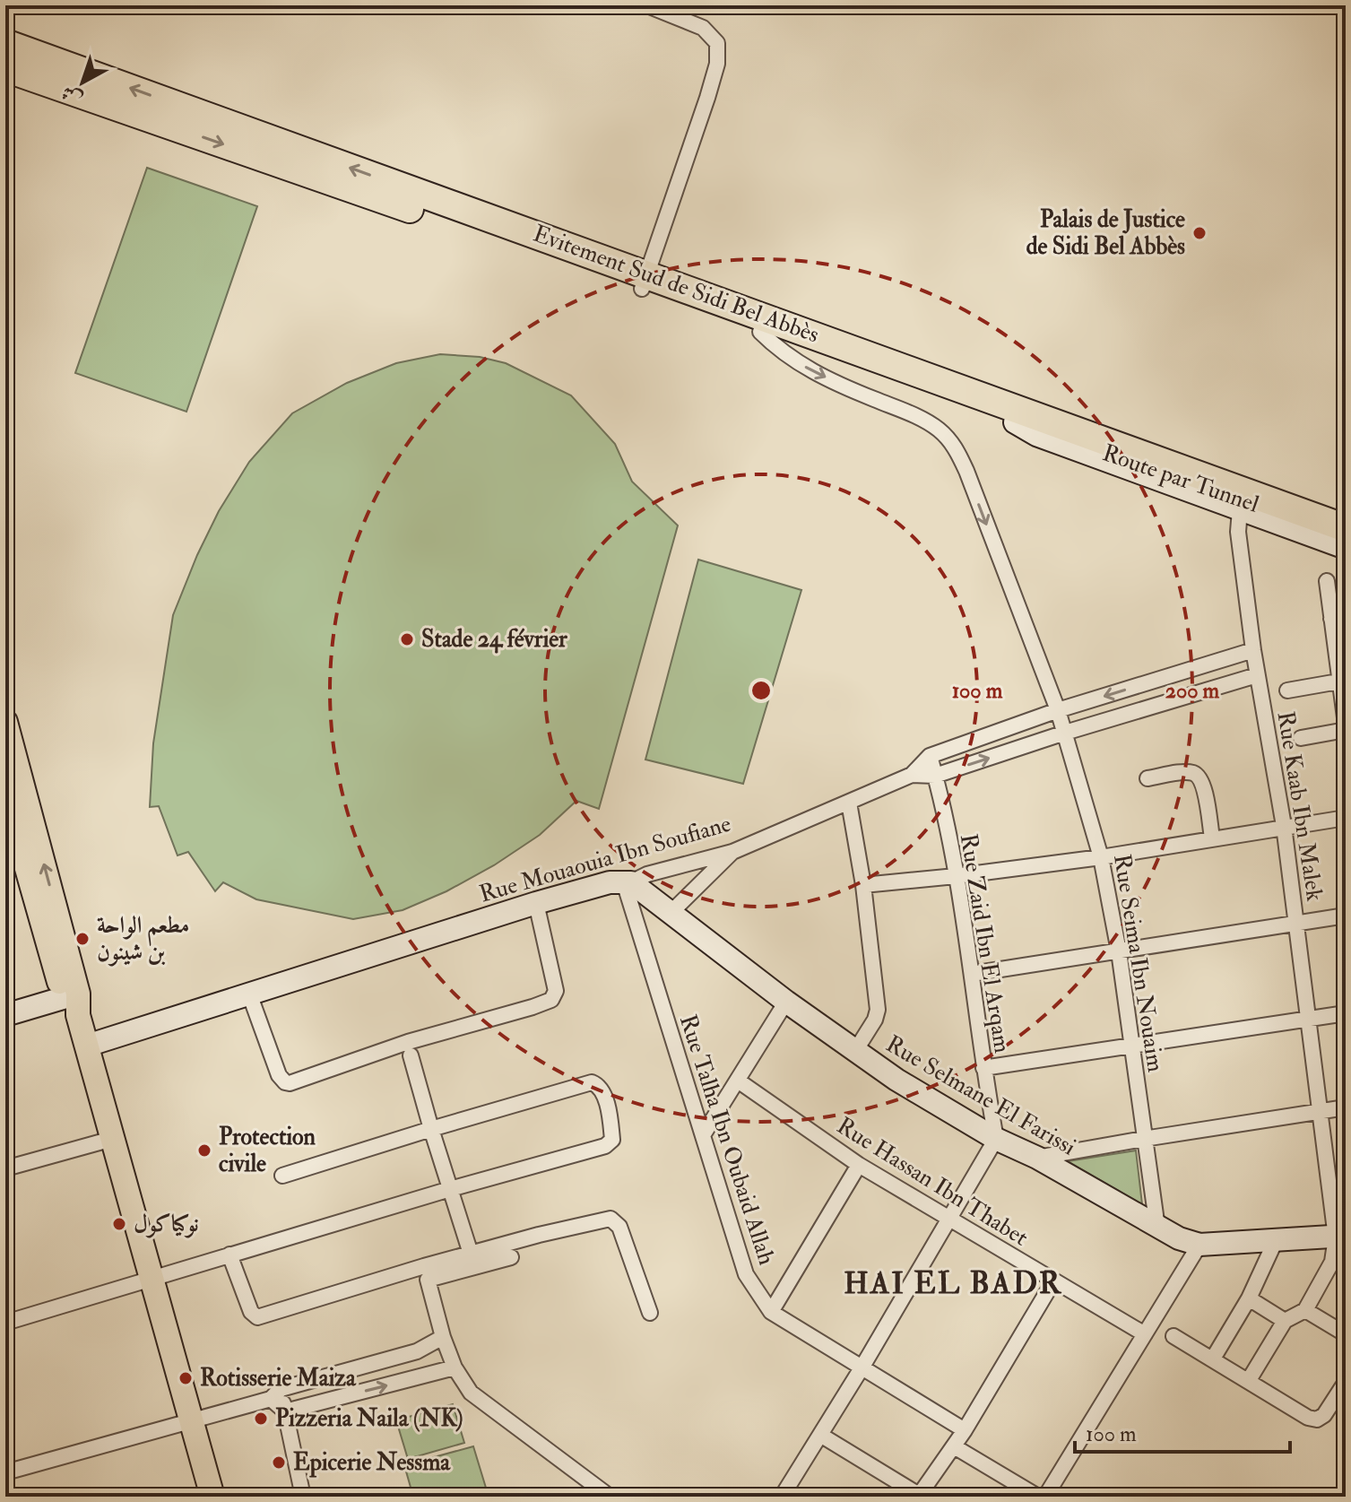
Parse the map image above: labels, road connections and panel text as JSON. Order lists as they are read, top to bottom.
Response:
{
  "streets": {
    "highway": ["Evitement Sud de Sidi Bel Abbès", "Route par Tunnel"],
    "street": [
      "Rue Kaab Ibn Malek",
      "Rue Mouaouia Ibn Soufiane",
      "Rue Zaid Ibn El Arqam",
      "Rue Seima Ibn Nouaim",
      "Rue Selmane El Farissi",
      "Rue Talha Ibn Oubaid Allah",
      "Rue Hassan Ibn Thabet"
    ]
  },
  "crossings": [
    ["Evitement Sud de Sidi Bel Abbès", "Route par Tunnel"],
    ["Evitement Sud de Sidi Bel Abbès", "Rue Seima Ibn Nouaim"],
    ["Rue Kaab Ibn Malek", "Rue Mouaouia Ibn Soufiane"],
    ["Rue Kaab Ibn Malek", "Rue Selmane El Farissi"],
    ["Rue Mouaouia Ibn Soufiane", "Rue Zaid Ibn El Arqam"],
    ["Rue Mouaouia Ibn Soufiane", "Rue Seima Ibn Nouaim"],
    ["Rue Mouaouia Ibn Soufiane", "Rue Selmane El Farissi"],
    ["Rue Mouaouia Ibn Soufiane", "Rue Talha Ibn Oubaid Allah"],
    ["Rue Zaid Ibn El Arqam", "Rue Selmane El Farissi"],
    ["Rue Seima Ibn Nouaim", "Rue Selmane El Farissi"],
    ["Rue Selmane El Farissi", "Rue Talha Ibn Oubaid Allah"]
  ],
  "one_way": ["Rue Seima Ibn Nouaim"],
  "districts": ["HAI EL BADR"],
  "places": [
    "Palais de Justice de Sidi Bel Abbès",
    "Stade 24 février",
    "مطعم الواحة بن شينون",
    "Protection civile",
    "نوكياكول",
    "Rotisserie Maiza",
    "Pizzeria Naila (NK)",
    "Epicerie Nessma"
  ],
  "scale_bar": "100 m",
  "north": "bottom left",
  "rings": ["100 m", "200 m"]
}
